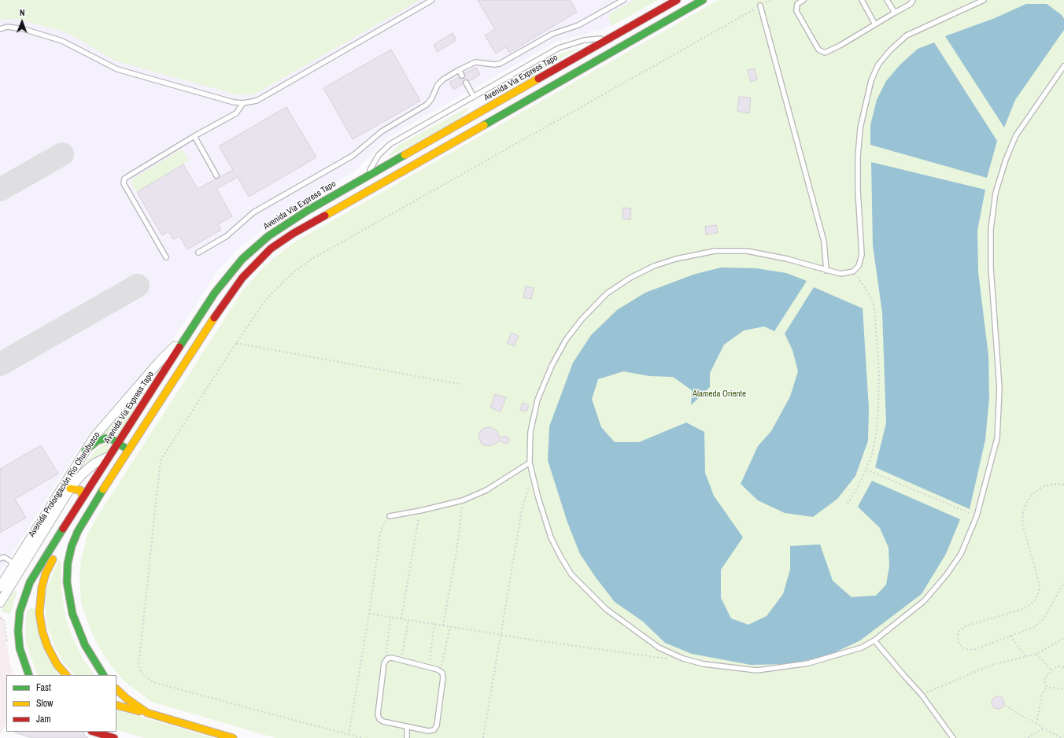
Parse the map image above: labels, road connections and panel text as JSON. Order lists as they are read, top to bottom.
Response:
{
  "streets": {
    "main road": ["Avenida Vía Express Tapo"],
    "street": ["Avenida Prolongación Río Churubusco"]
  },
  "crossings": [
    ["Avenida Vía Express Tapo", "Avenida Prolongación Río Churubusco"]
  ],
  "parks": ["Alameda Oriente"],
  "legend": ["Fast", "Slow", "Jam"],
  "north": "top"
}
